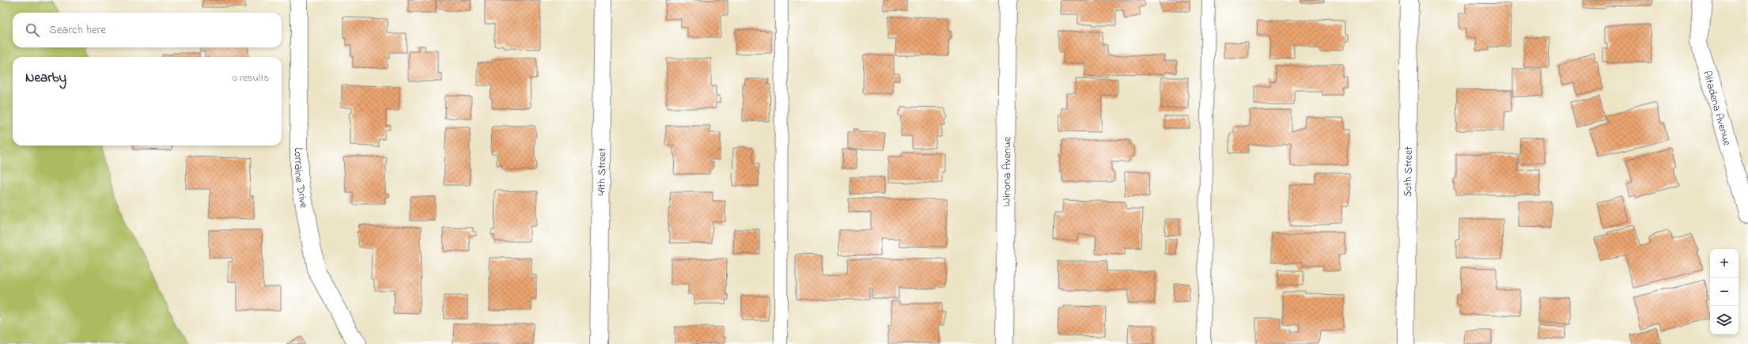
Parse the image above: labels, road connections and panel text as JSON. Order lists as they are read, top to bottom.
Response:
{
  "streets": {
    "street": [
      "Altadena Avenue",
      "49th Street",
      "Winona Avenue",
      "50th Street",
      "Lorraine Drive"
    ]
  },
  "page": {
    "search": "Search here",
    "heading": ["Nearby", "0 results"],
    "map_buttons": ["+", "−"]
  }
}
